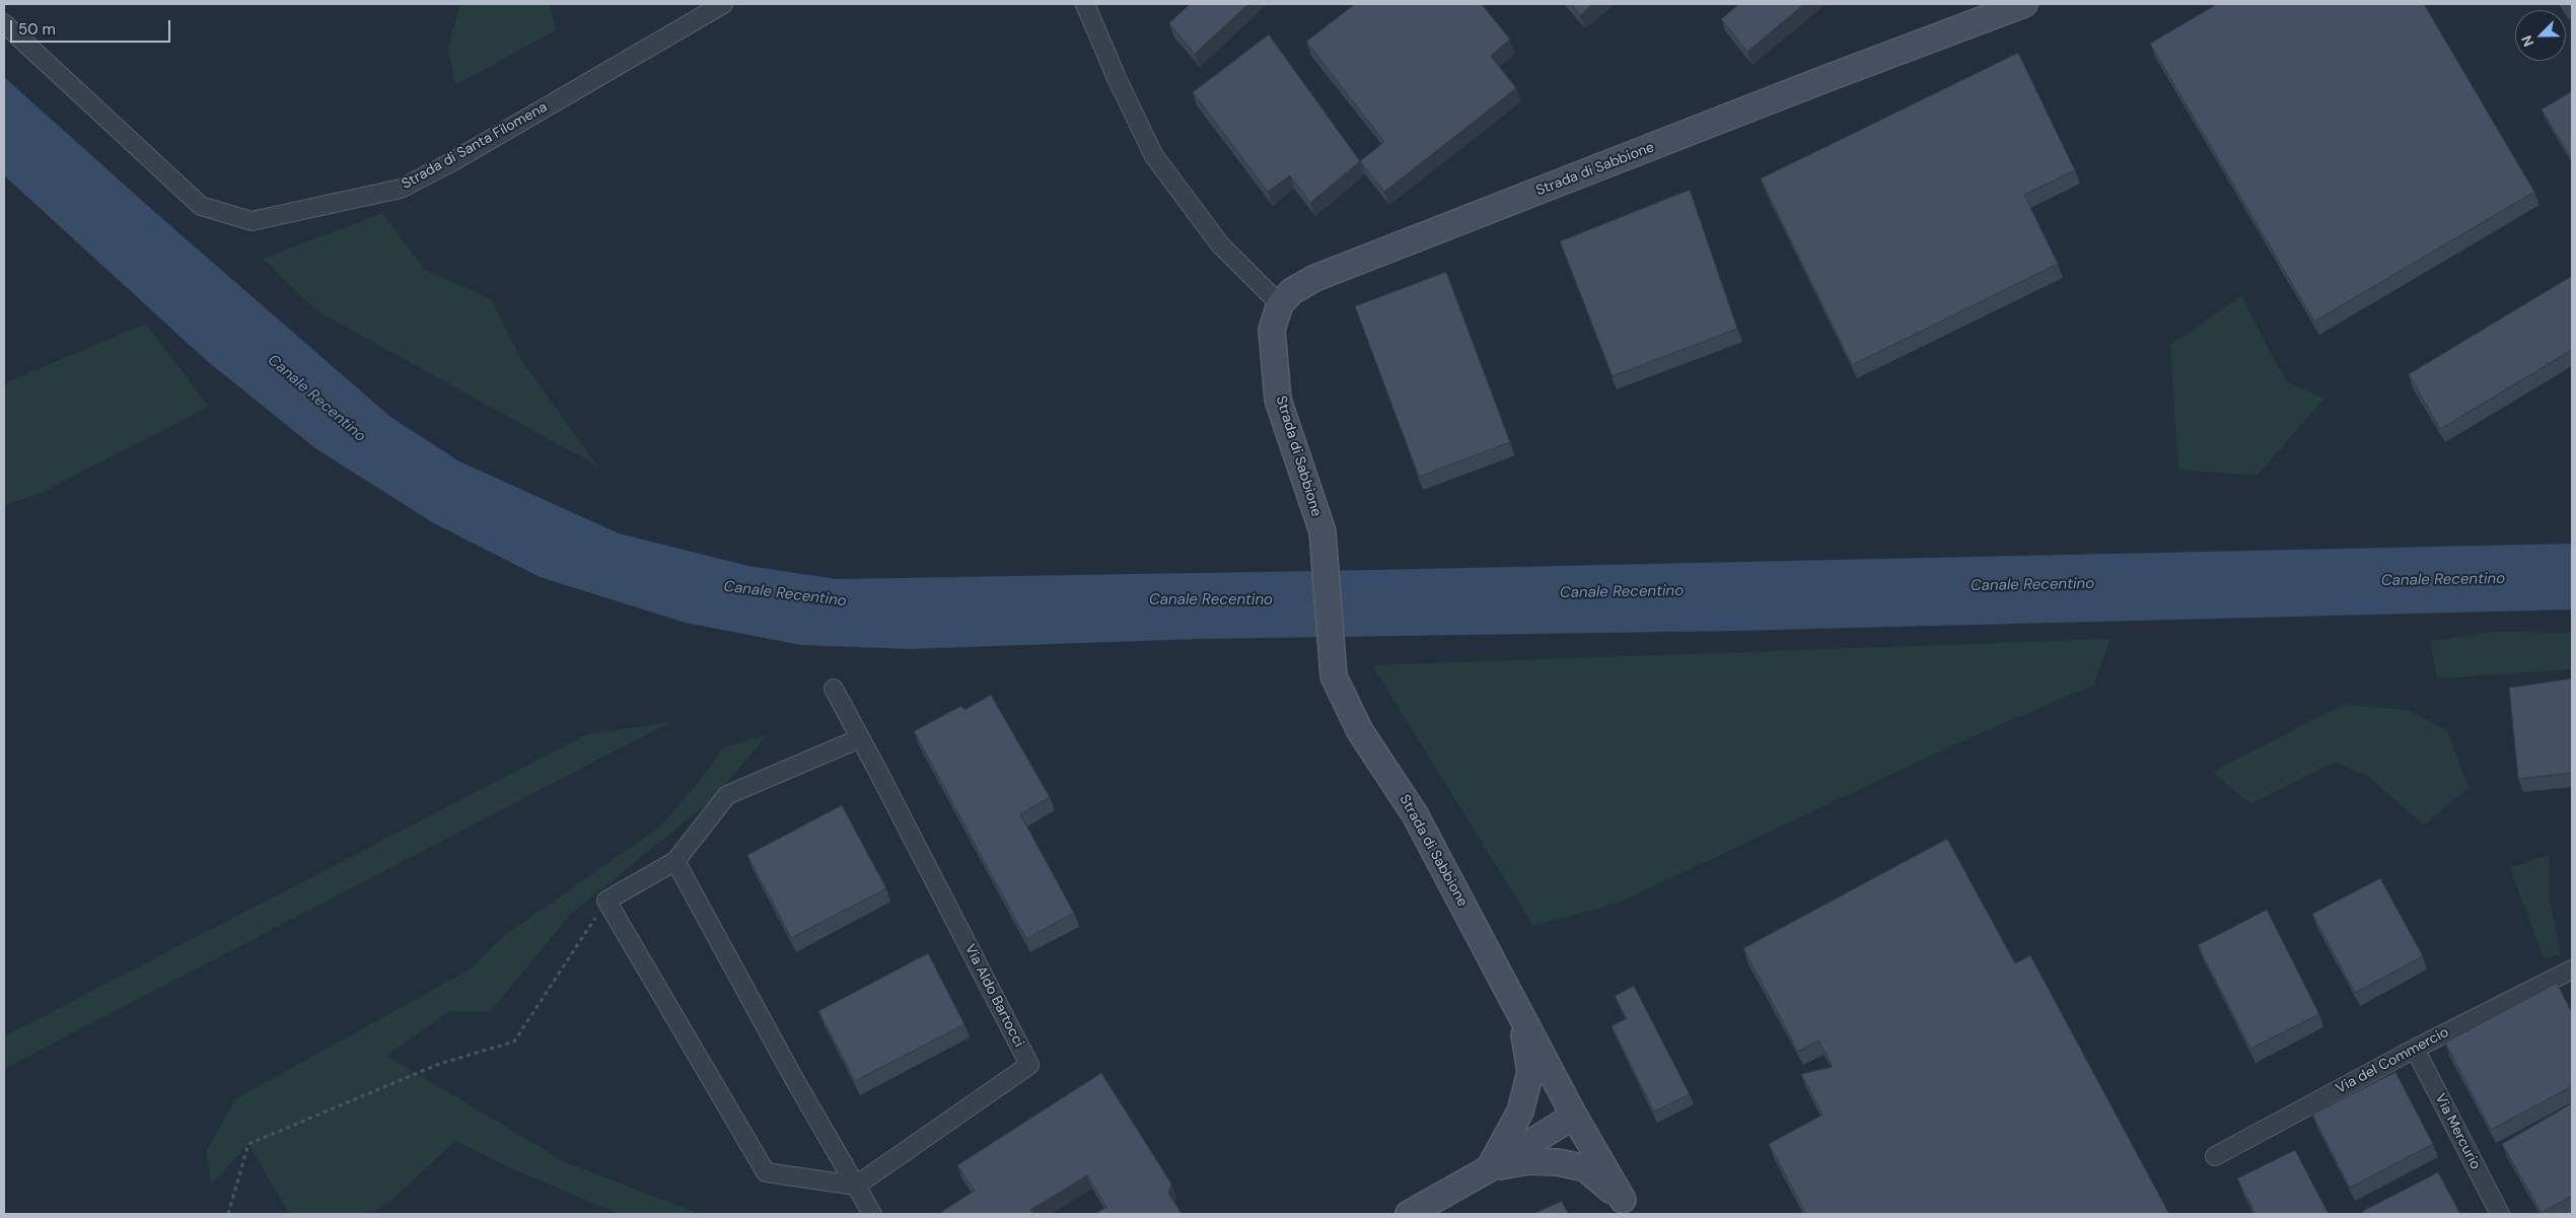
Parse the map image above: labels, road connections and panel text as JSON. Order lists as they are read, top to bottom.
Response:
{
  "streets": {
    "main road": ["Strada di Sabbione"],
    "street": [
      "Strada di Santa Filomena",
      "Via Aldo Bartocci",
      "Via del Commercio",
      "Via Mercurio"
    ]
  },
  "crossings": [
    ["Via del Commercio", "Via Mercurio"]
  ],
  "water": ["Canale Recentino"],
  "scale_bar": "50 m",
  "north": "bottom left"
}
